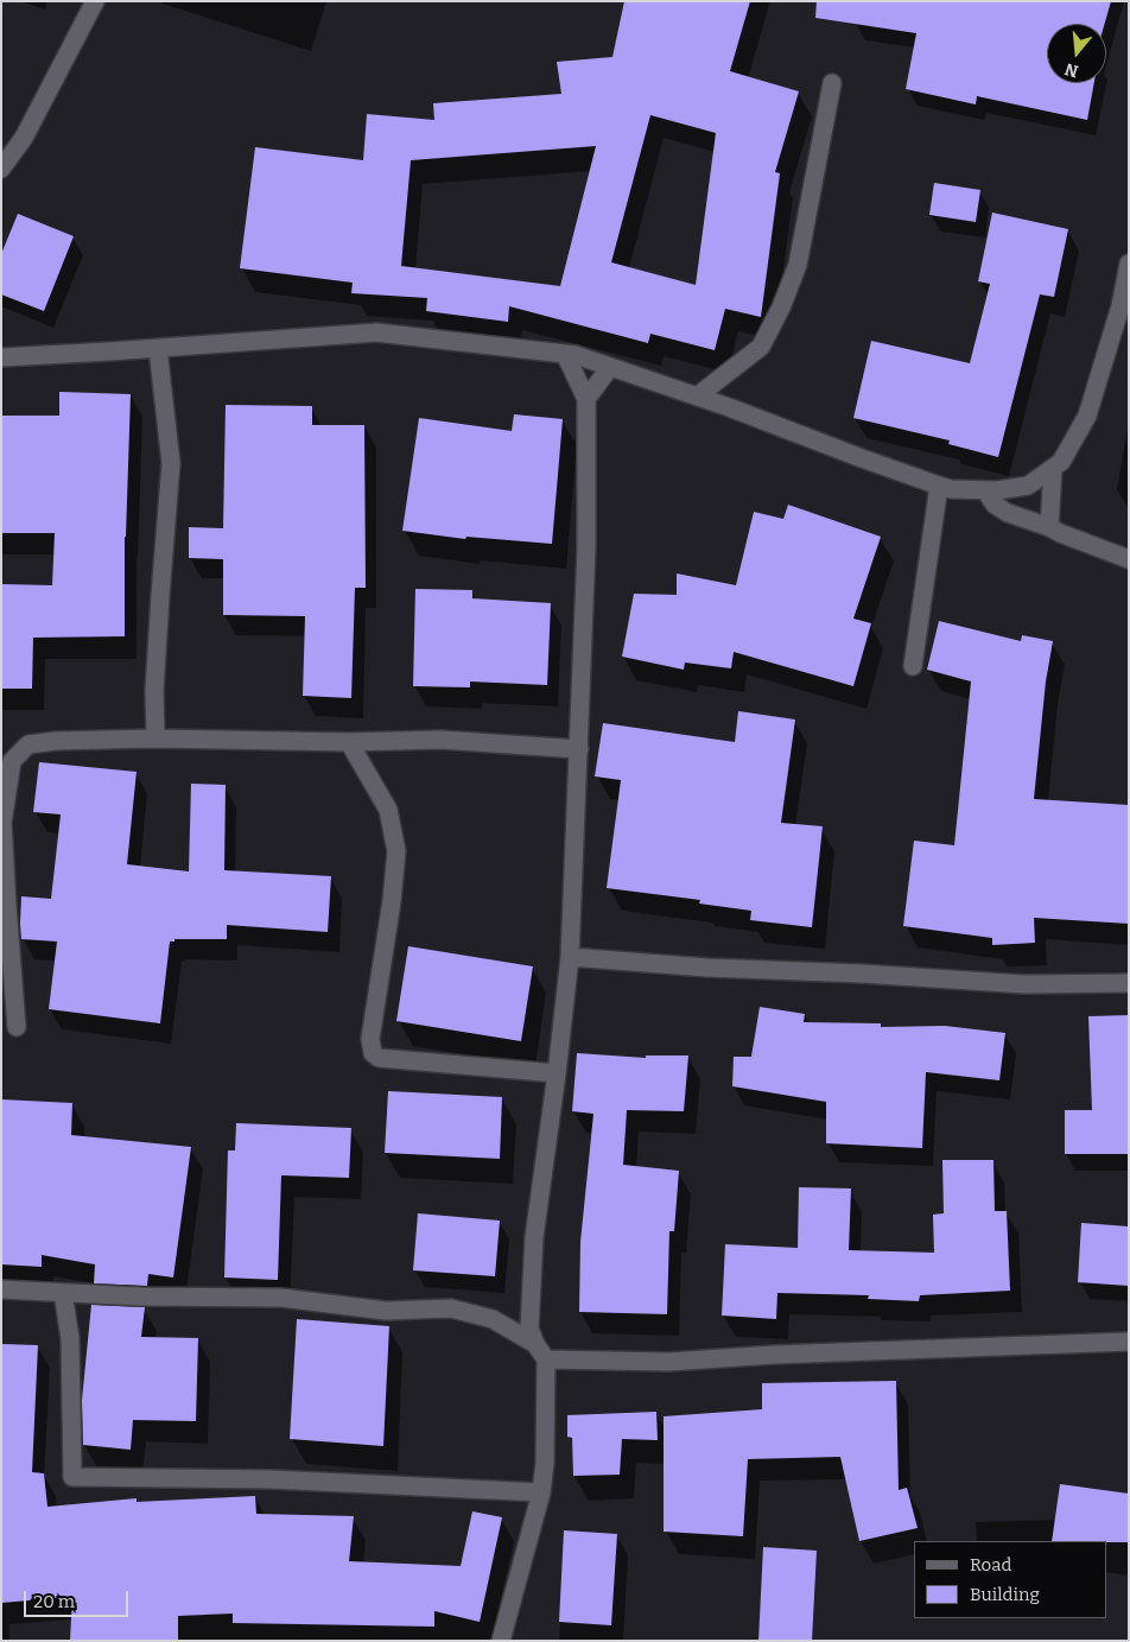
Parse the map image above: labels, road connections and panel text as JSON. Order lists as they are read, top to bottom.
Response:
{
  "legend": ["Road", "Building"],
  "scale_bar": "20 m",
  "north": "bottom"
}
